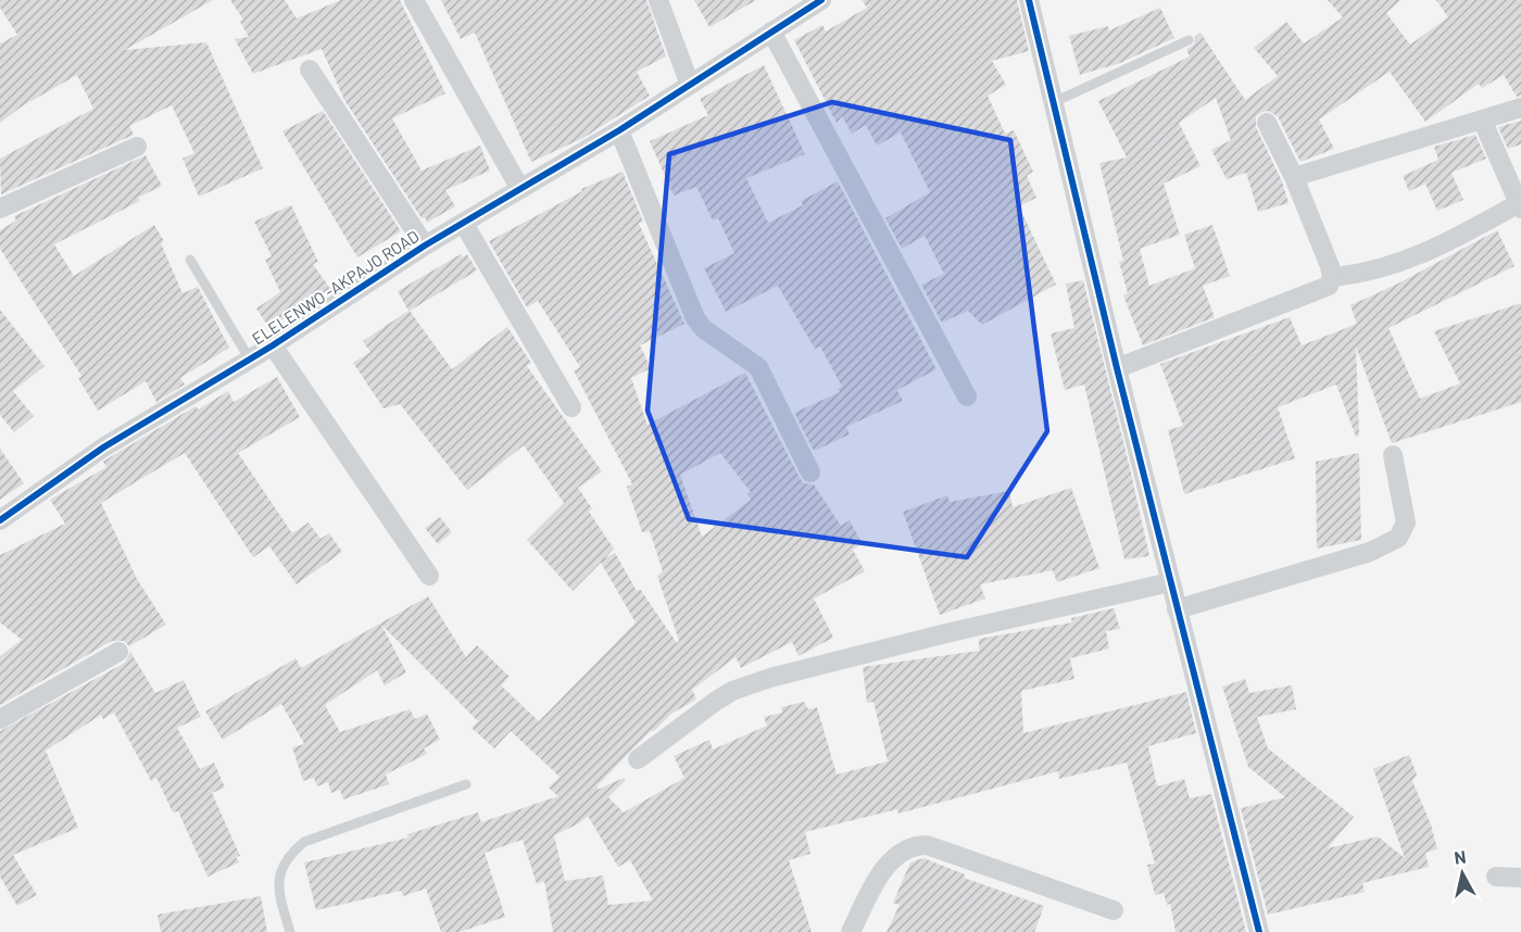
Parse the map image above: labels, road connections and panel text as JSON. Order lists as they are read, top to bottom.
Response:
{
  "streets": {
    "street": ["ELELENWO -AKPAJO ROAD"]
  },
  "north": "top"
}
